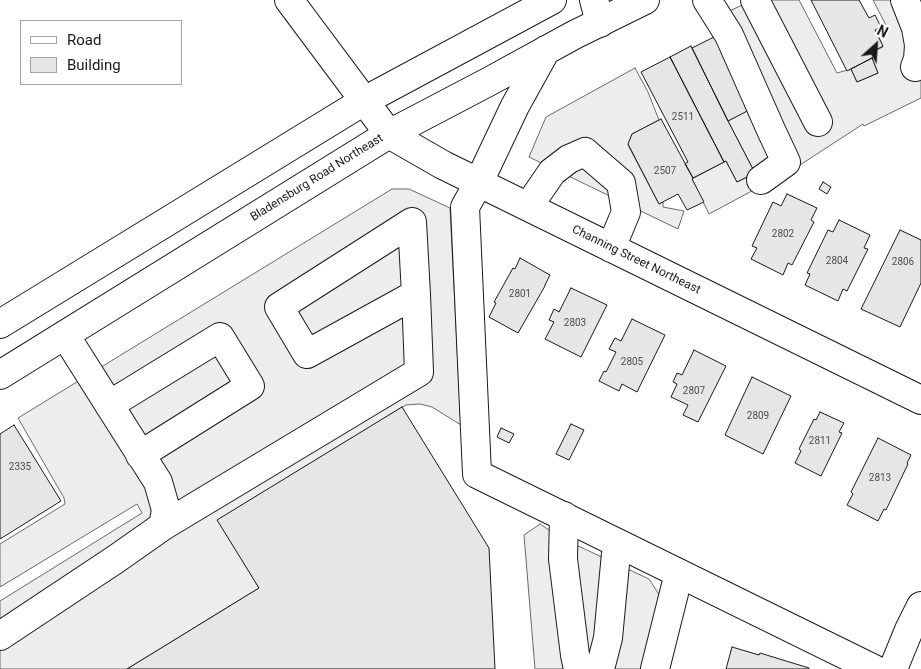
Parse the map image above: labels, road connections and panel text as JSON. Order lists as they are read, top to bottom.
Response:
{
  "streets": {
    "main road": ["Bladensburg Road Northeast", "Channing Street Northeast"]
  },
  "crossings": [
    ["Bladensburg Road Northeast", "Channing Street Northeast"]
  ],
  "house_numbers": [
    "2511",
    "2507",
    "2802",
    "2804",
    "2806",
    "2801",
    "2803",
    "2805",
    "2807",
    "2809",
    "2811",
    "2335",
    "2813"
  ],
  "legend": ["Road", "Building"],
  "north": "top right"
}
